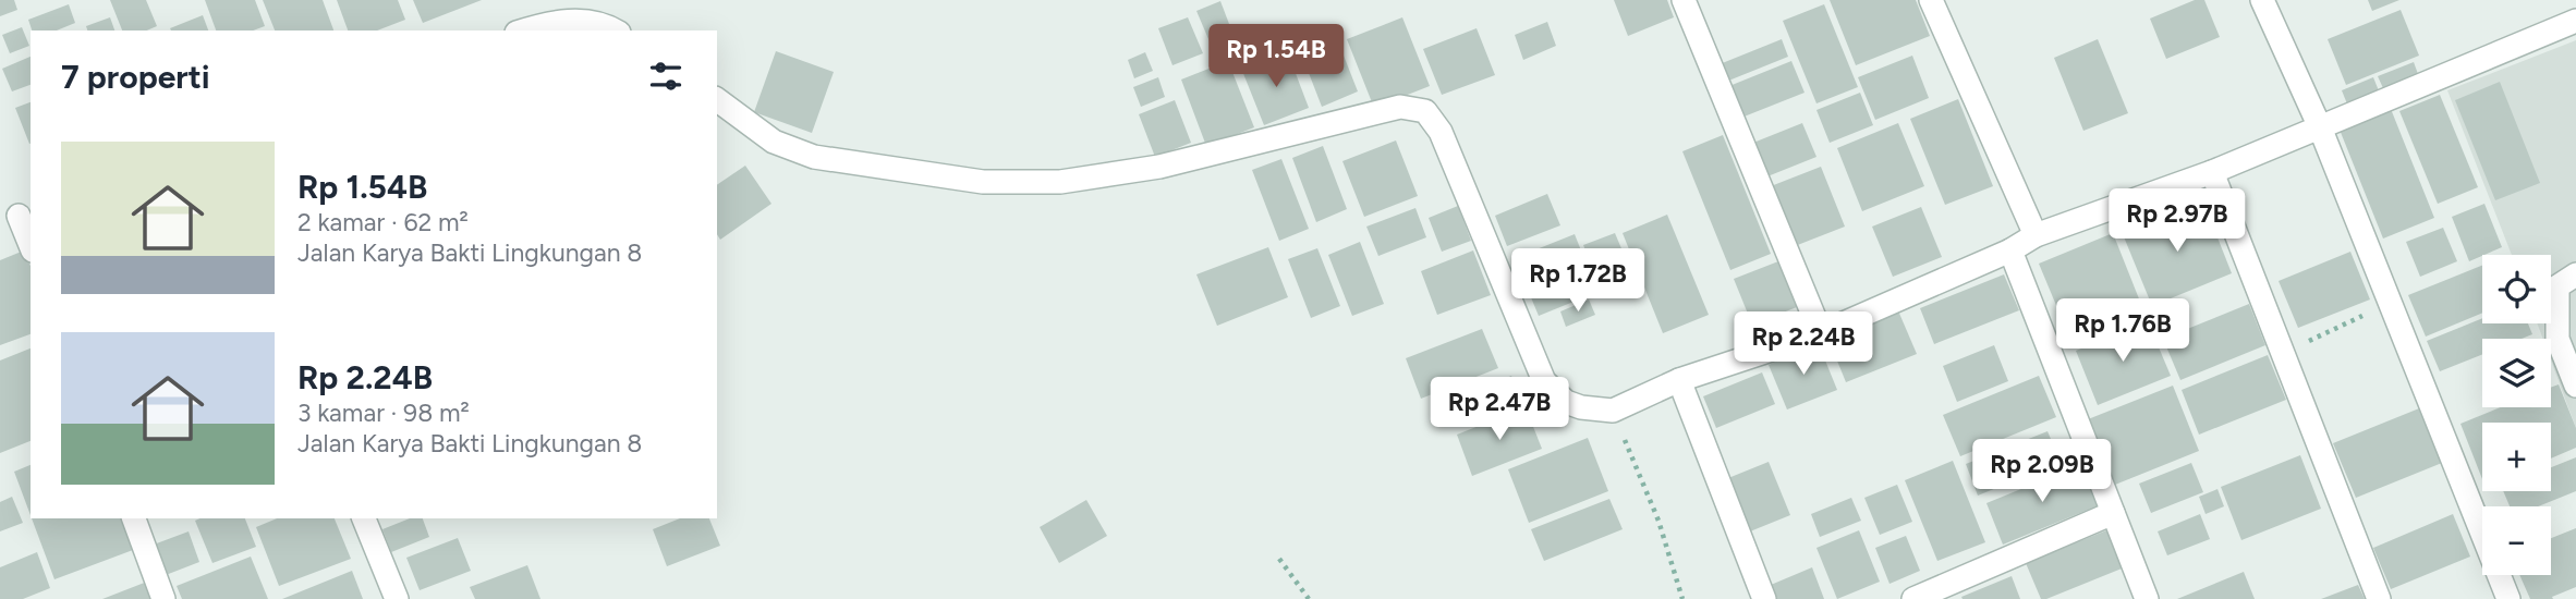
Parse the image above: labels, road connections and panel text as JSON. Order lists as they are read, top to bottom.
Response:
{
  "page": {
    "price": [
      "Rp 1.54B",
      "Rp 2.97B",
      "Rp 1.72B",
      "Rp 1.76B",
      "Rp 2.24B",
      "Rp 2.47B",
      "Rp 2.09B"
    ],
    "heading": "7 properti",
    "list": [
      {
        "name": "Rp 1.54B",
        "note": "2 kamar · 62 m² · Jalan Karya Bakti Lingkungan 8"
      },
      {
        "name": "Rp 2.24B",
        "note": "3 kamar · 98 m² · Jalan Karya Bakti Lingkungan 8"
      }
    ],
    "map_buttons": ["+", "−"]
  }
}
